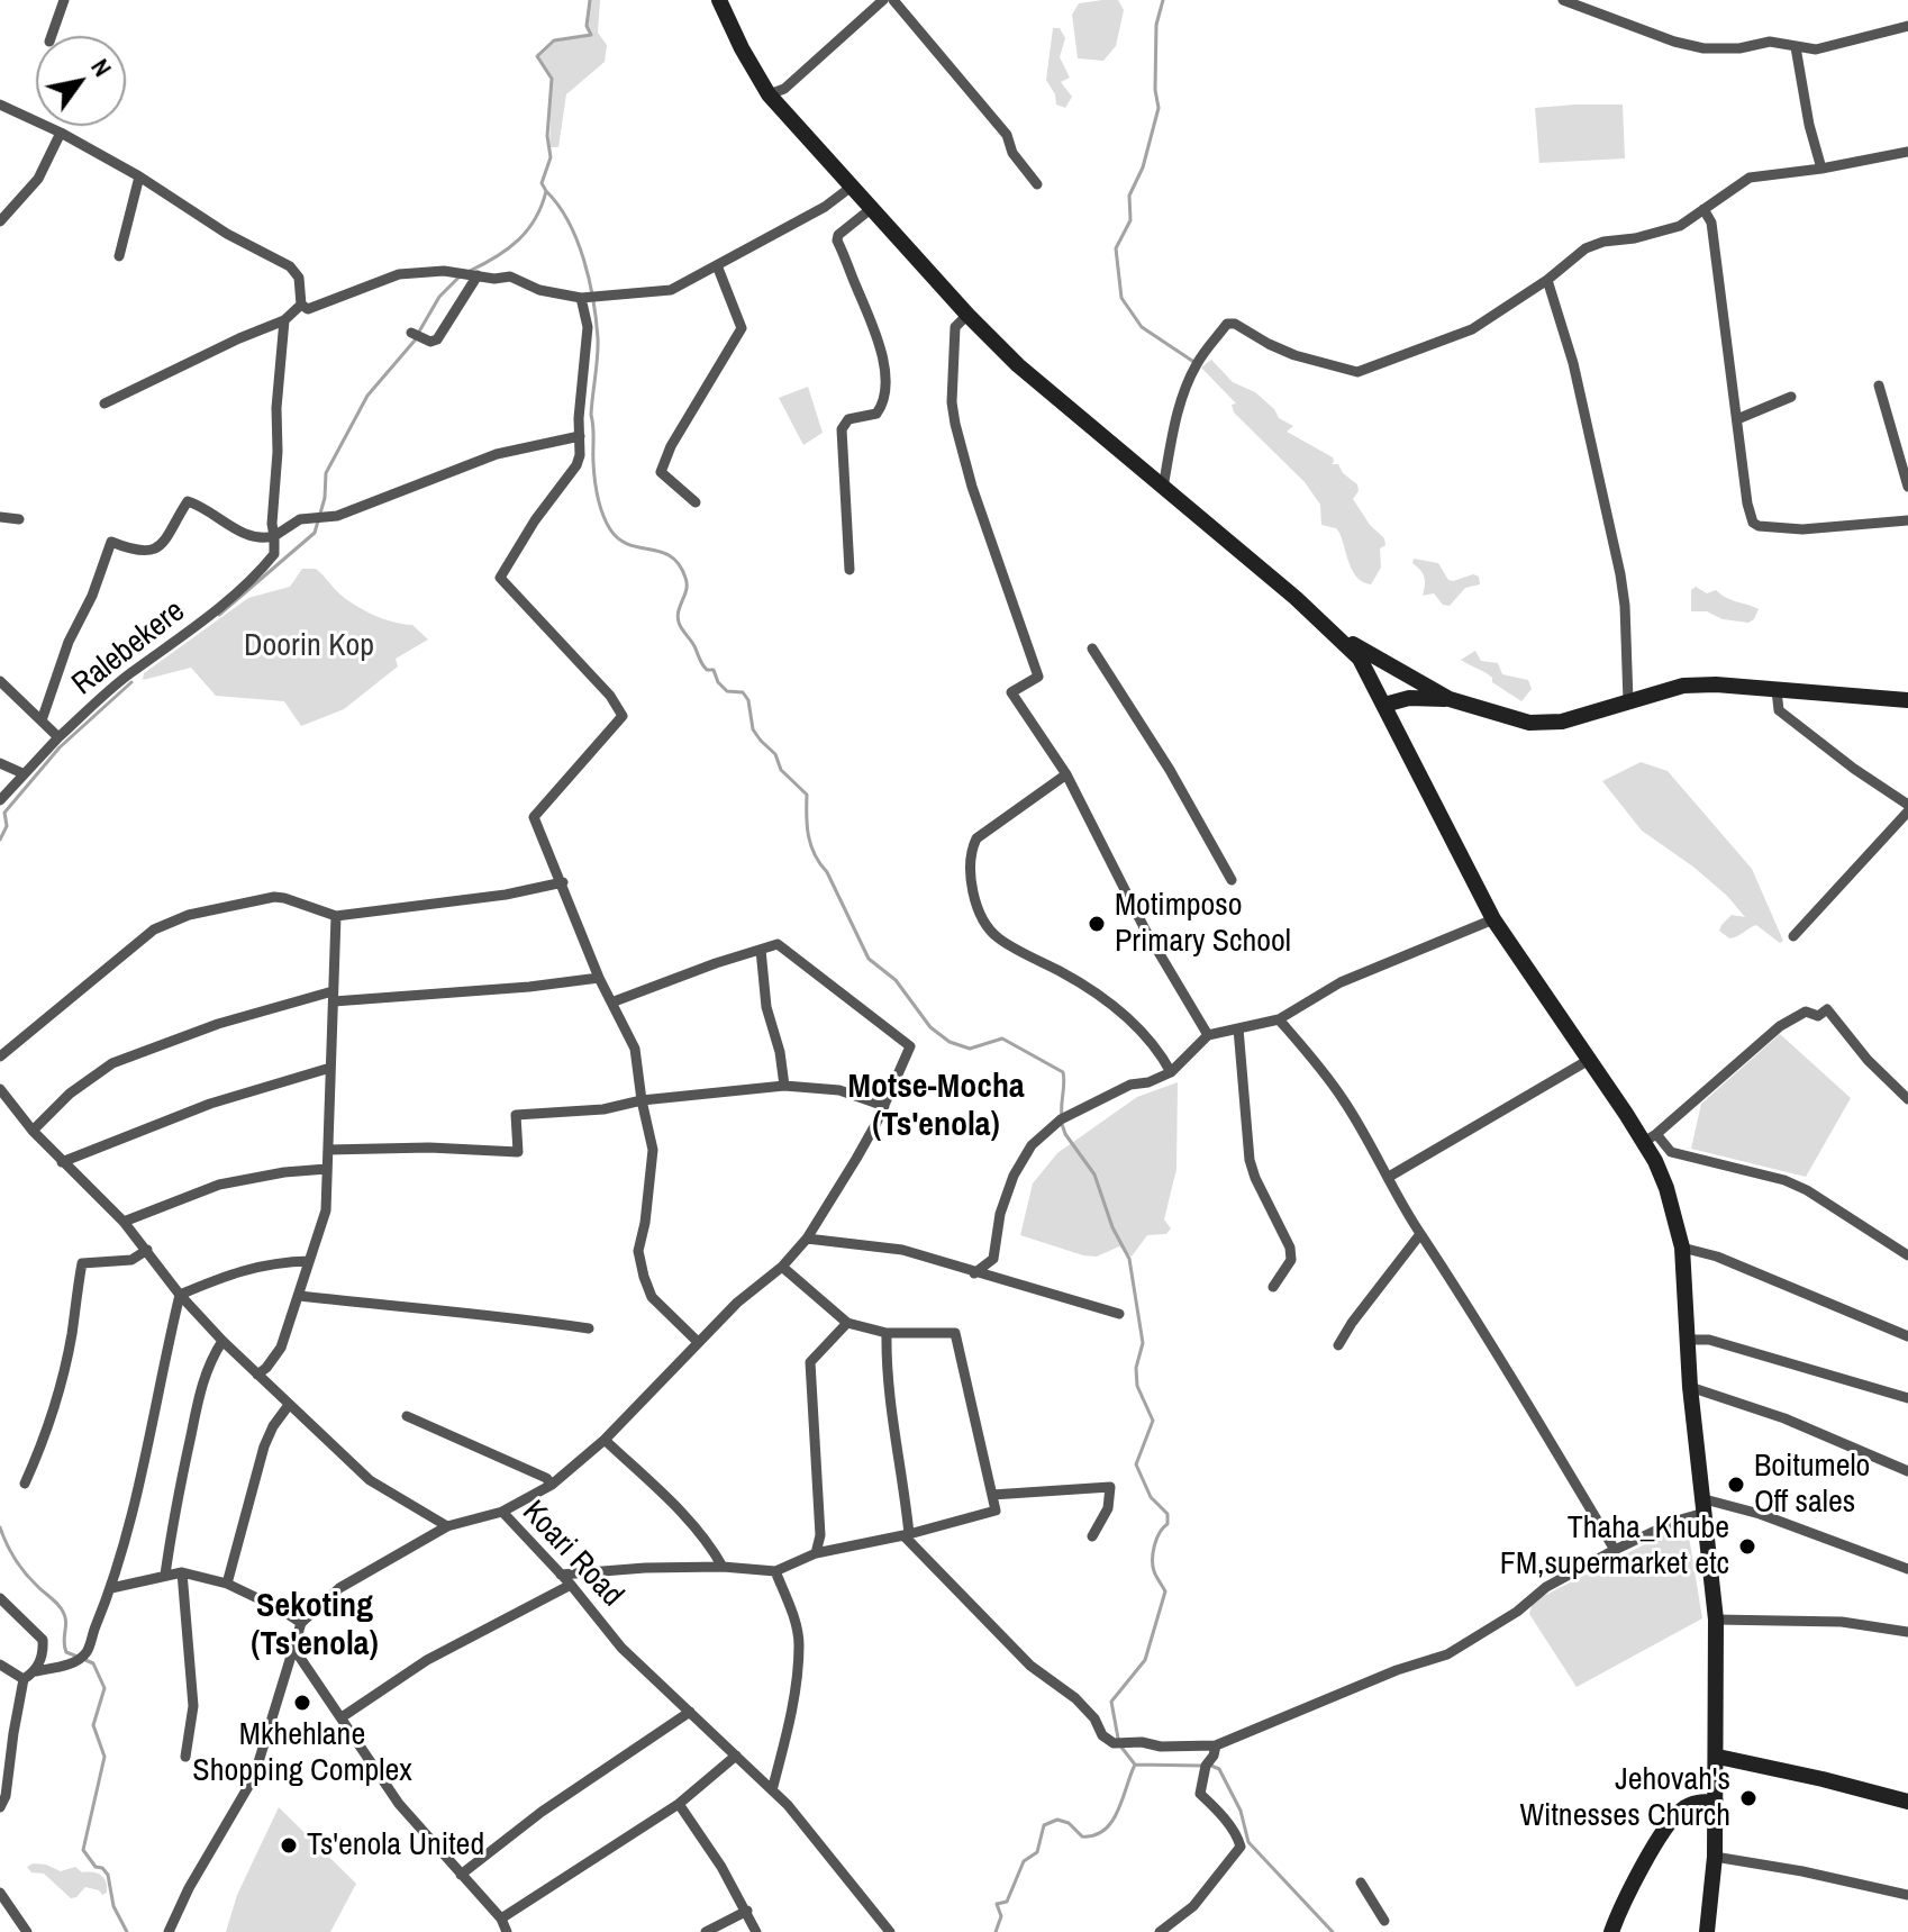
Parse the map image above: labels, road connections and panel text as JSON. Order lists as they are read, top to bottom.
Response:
{
  "streets": {
    "street": ["Ralebekere", "Koari Road"]
  },
  "districts": ["Motse-Mocha (Ts'enola)", "Sekoting (Ts'enola)"],
  "parks": ["Doorin Kop"],
  "places": [
    "Motimposo Primary School",
    "Boitumelo Off sales",
    "Thaha_Khube FM,supermarket etc",
    "Mkhehlane Shopping Complex",
    "Jehovah's Witnesses Church",
    "Ts'enola United"
  ],
  "north": "top right"
}
